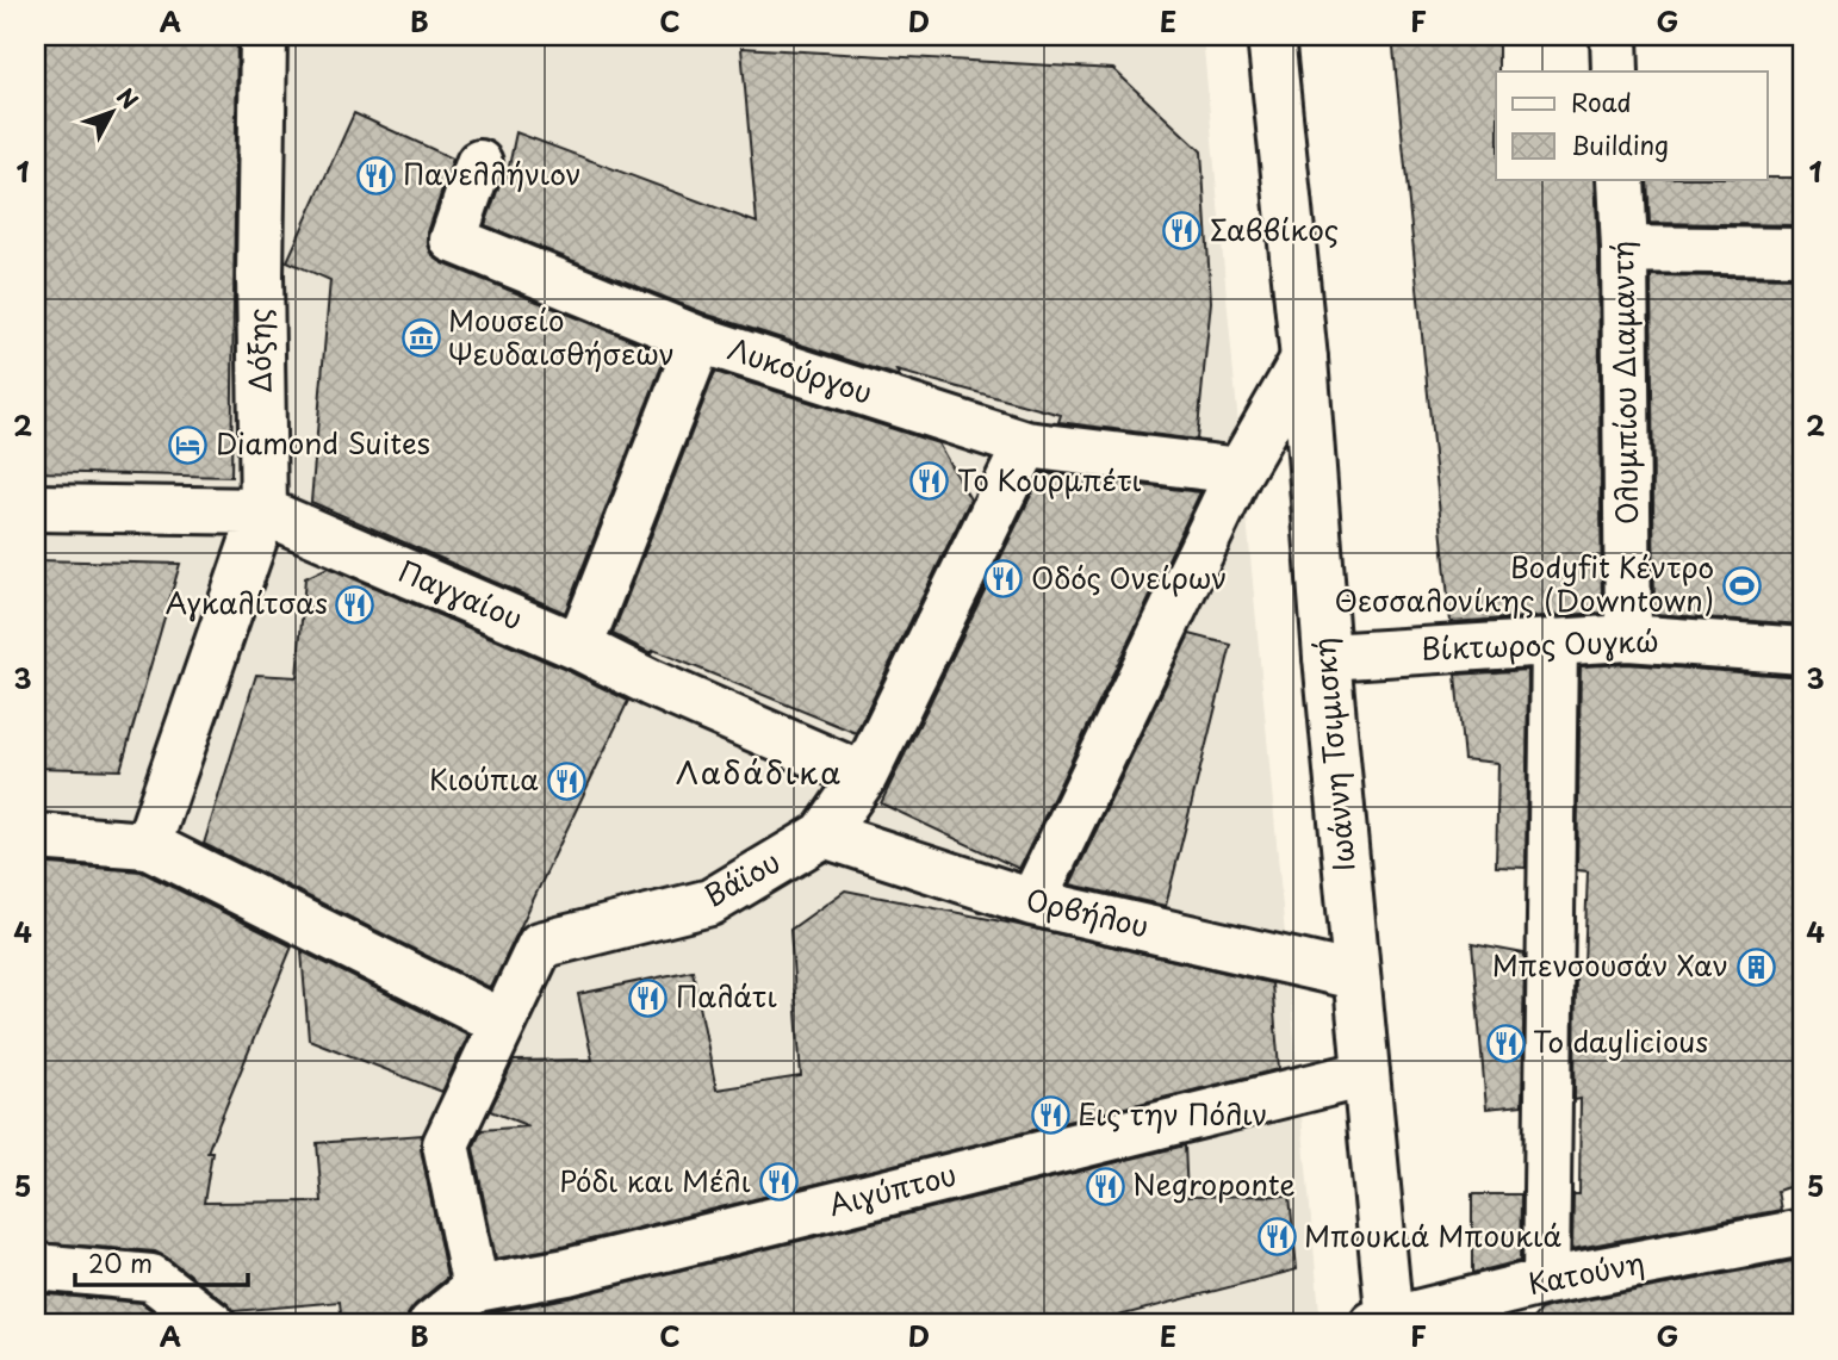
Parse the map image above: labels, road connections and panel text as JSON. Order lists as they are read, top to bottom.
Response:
{
  "streets": {
    "street": [
      "Δόξης",
      "Λυκούργου",
      "Ολυμπίου Διαμαντή",
      "Παγγαίου",
      "Βίκτωρος Ουγκώ",
      "Ιωάννη Τσιμισκή",
      "Βάϊου",
      "Ορβήλου",
      "Αιγύπτου",
      "Κατούνη"
    ]
  },
  "crossings": [
    ["Δόξης", "Παγγαίου"],
    ["Λυκούργου", "Βάϊου"],
    ["Ολυμπίου Διαμαντή", "Βίκτωρος Ουγκώ"],
    ["Παγγαίου", "Βάϊου"],
    ["Βίκτωρος Ουγκώ", "Ιωάννη Τσιμισκή"],
    ["Ιωάννη Τσιμισκή", "Ορβήλου"],
    ["Ιωάννη Τσιμισκή", "Αιγύπτου"],
    ["Ιωάννη Τσιμισκή", "Κατούνη"],
    ["Βάϊου", "Ορβήλου"],
    ["Βάϊου", "Αιγύπτου"]
  ],
  "districts": ["Λαδάδικα"],
  "places": {
    "restaurant": [
      "Πανελλήνιον",
      "Σαββίκος",
      "Το Κουρμπέτι",
      "Οδός Ονείρων",
      "Αγκαλίτσαs",
      "Κιούπια",
      "Παλάτι",
      "To daylicious",
      "Εις την Πόλιν",
      "Ρόδι και Μέλι",
      "Negroponte",
      "Μπουκιά Μπουκιά"
    ],
    "museum": ["Μουσείο Ψευδαισθήσεων"],
    "hotel": ["Diamond Suites"],
    "sports": ["Bodyfit Κέντρο Θεσσαλονίκης (Downtown)"],
    "building": ["Μπενσουσάν Χαν"]
  },
  "legend": ["Road", "Building"],
  "scale_bar": "20 m",
  "north": "top right",
  "grid": {
    "columns": [
      "A",
      "B",
      "C",
      "D",
      "E",
      "F",
      "G"
    ],
    "rows": [
      "1",
      "2",
      "3",
      "4",
      "5"
    ]
  }
}
